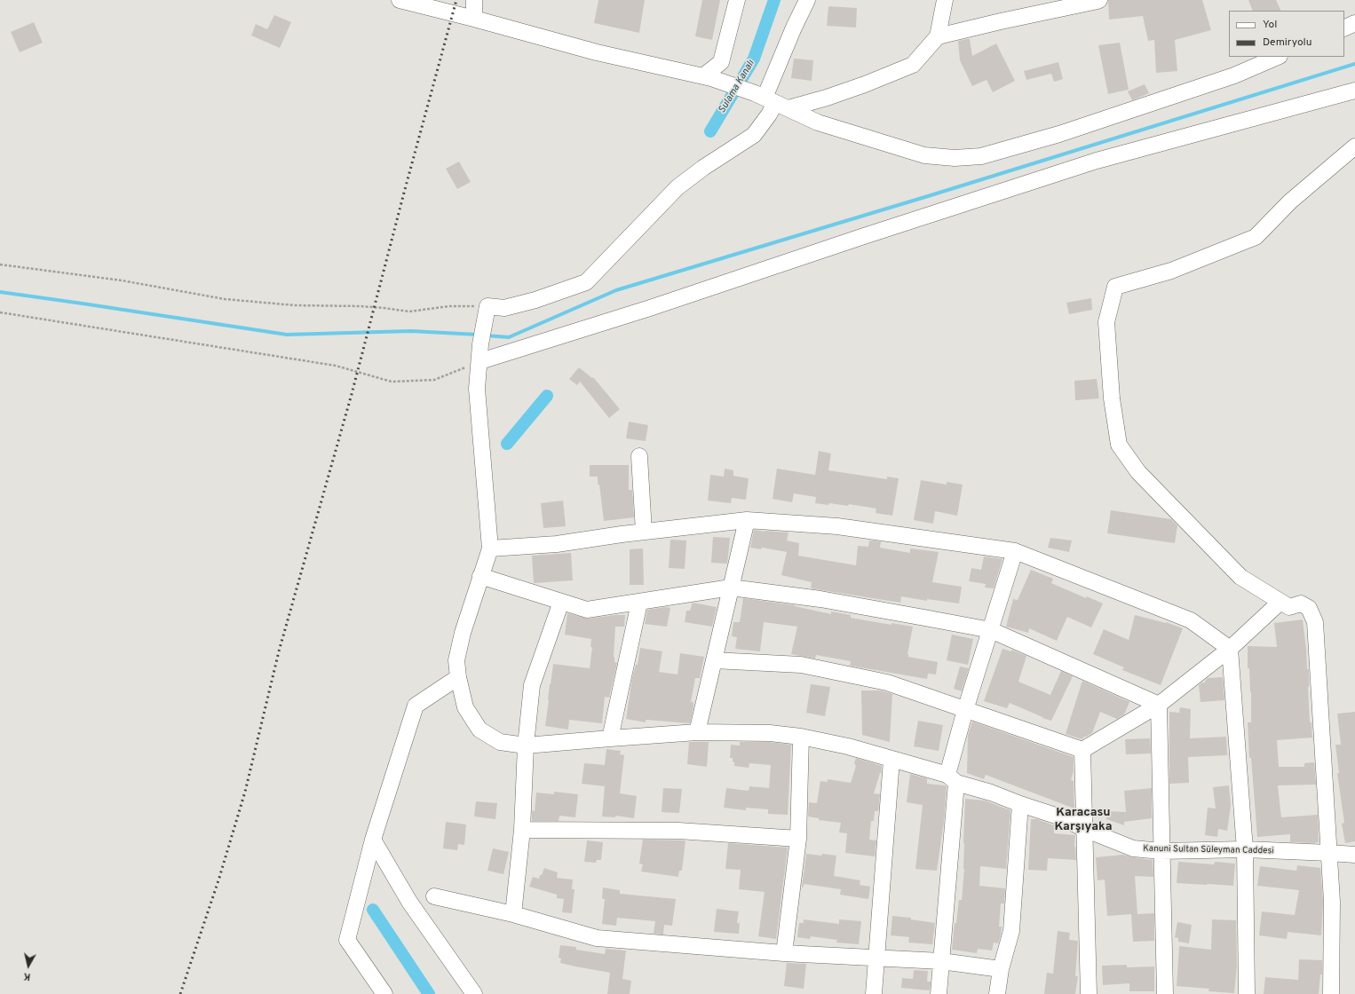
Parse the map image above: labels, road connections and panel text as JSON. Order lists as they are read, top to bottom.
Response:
{
  "streets": {
    "street": ["Kanuni Sultan Süleyman Caddesi"]
  },
  "districts": ["Karacasu Karşıyaka"],
  "water": ["Sulama Kanalı"],
  "legend": ["Yol", "Demiryolu"],
  "north": "bottom"
}
